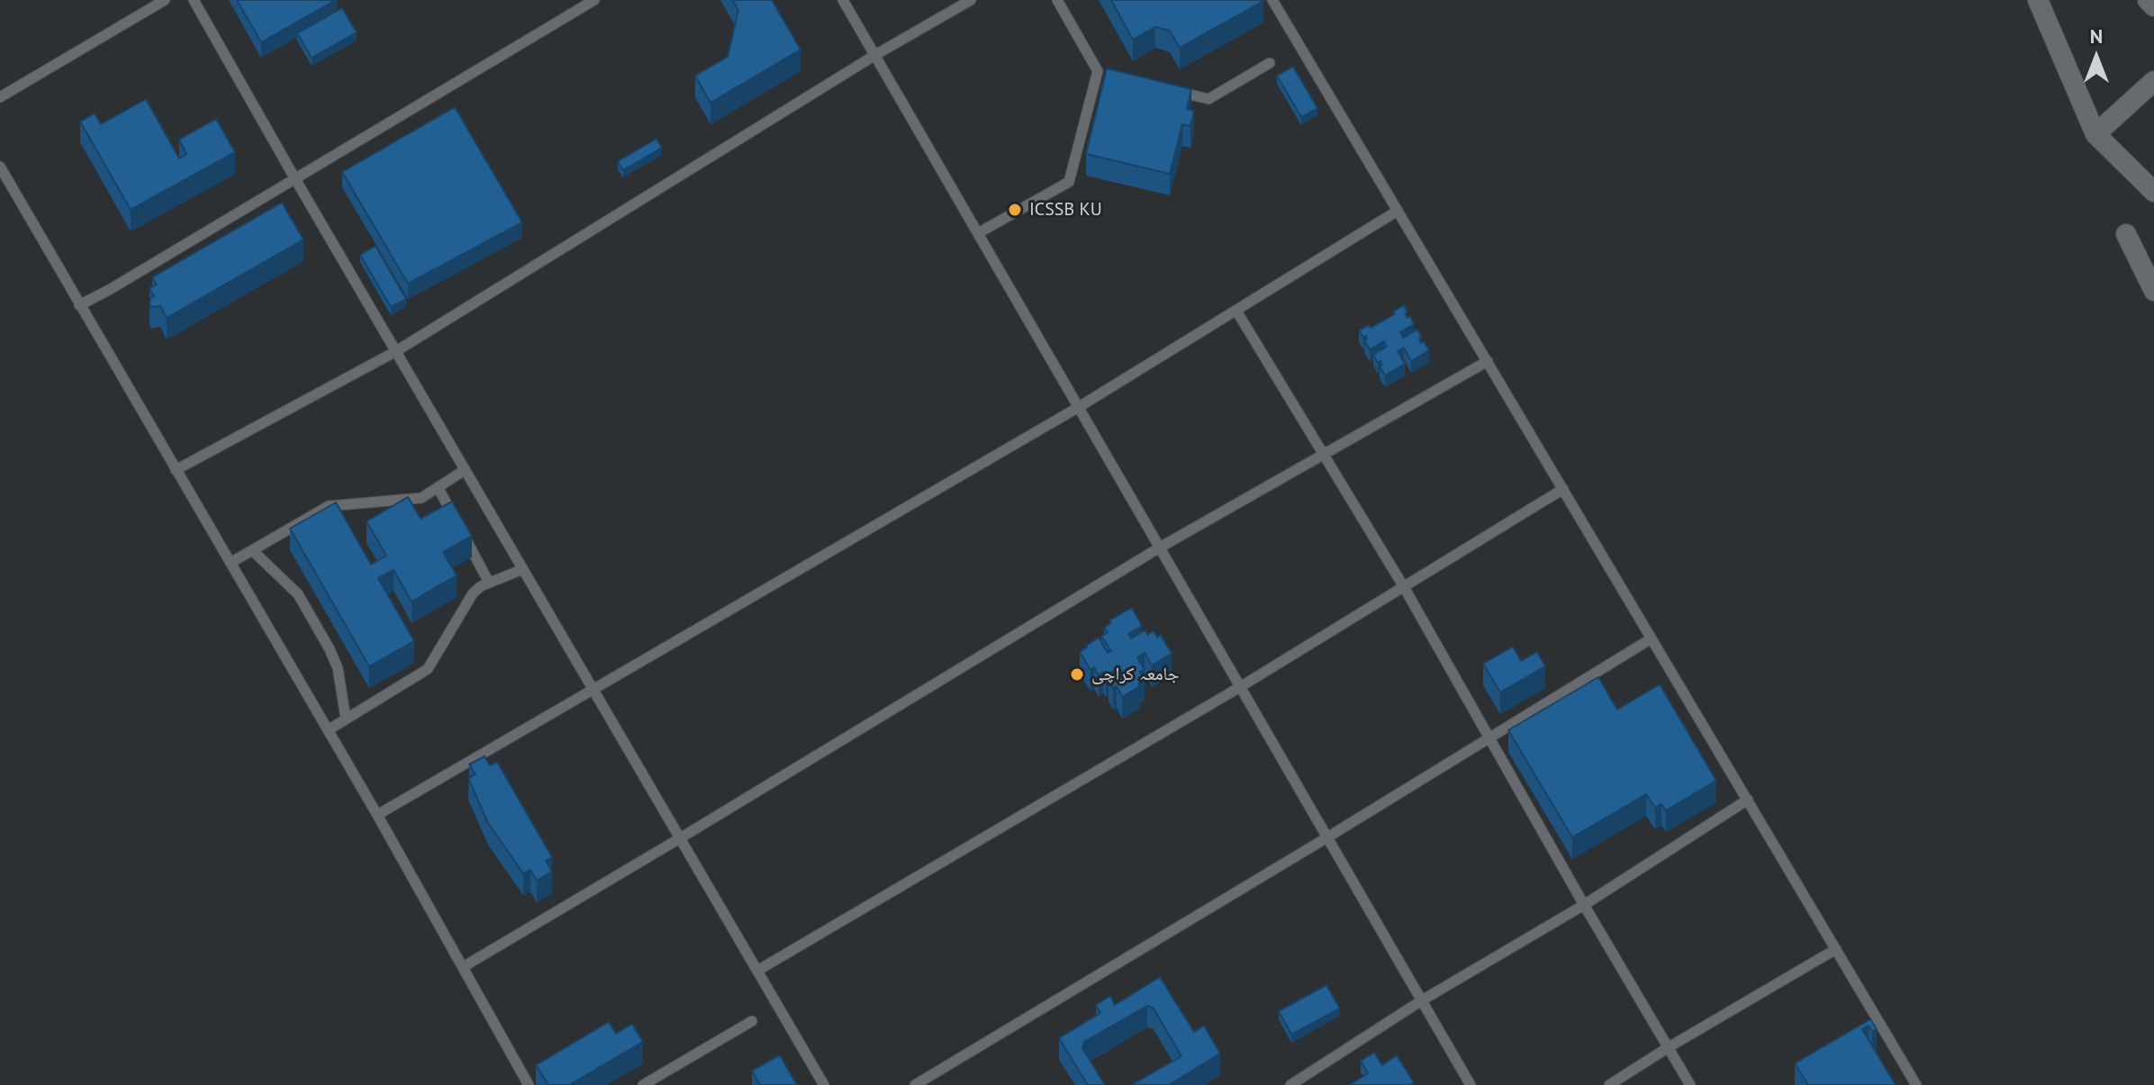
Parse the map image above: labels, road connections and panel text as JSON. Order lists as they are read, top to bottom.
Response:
{
  "places": ["ICSSB KU", "جامعہ کراچی"],
  "north": "top"
}
